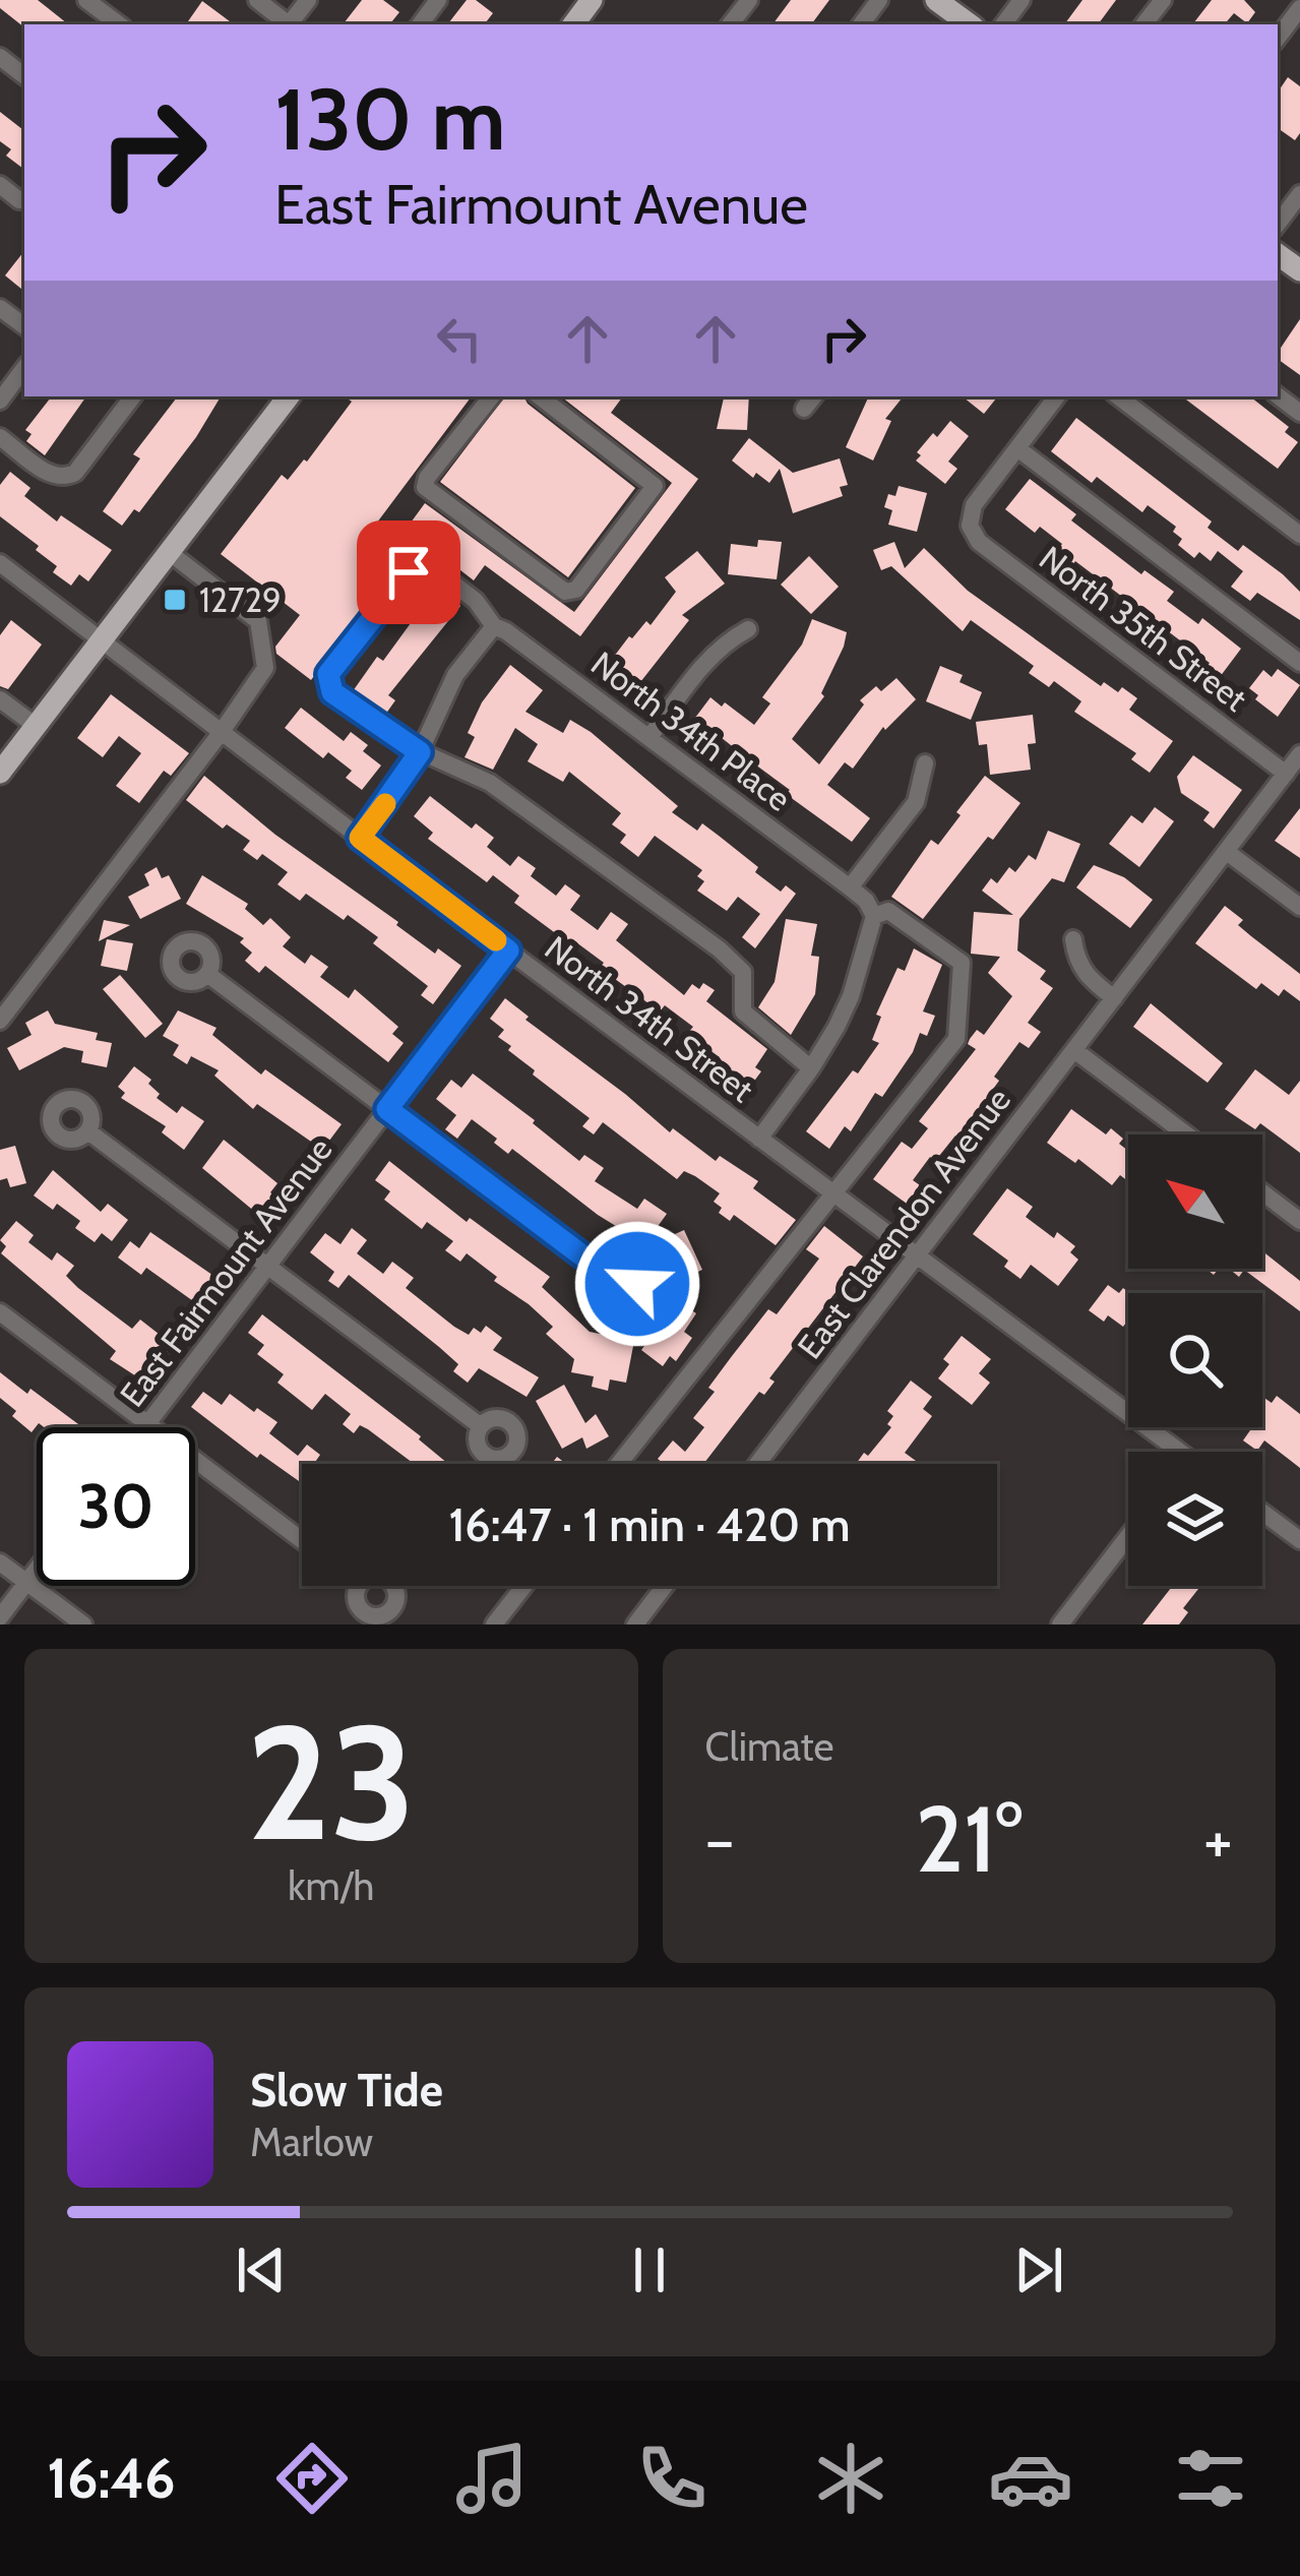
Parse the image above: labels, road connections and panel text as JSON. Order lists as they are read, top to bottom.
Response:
{
  "streets": {
    "street": [
      "North 35th Street",
      "North 34th Place",
      "North 34th Street",
      "East Clarendon Avenue",
      "East Fairmount Avenue"
    ]
  },
  "crossings": [
    ["North 35th Street", "East Clarendon Avenue"],
    ["North 34th Street", "East Clarendon Avenue"],
    ["North 34th Street", "East Fairmount Avenue"]
  ],
  "places": {
    "transit": ["12729"]
  },
  "north": "top left",
  "page": {
    "turn": ["130 m", "East Fairmount Avenue"],
    "limit": "30",
    "trip": "16:47 · 1 min · 420 m",
    "tile": [
      ["23", "km/h"],
      "Climate"
    ],
    "heat": ["−", "21°", "+"],
    "song": ["Slow Tide", "Marlow"],
    "tabs": "16:46"
  }
}
